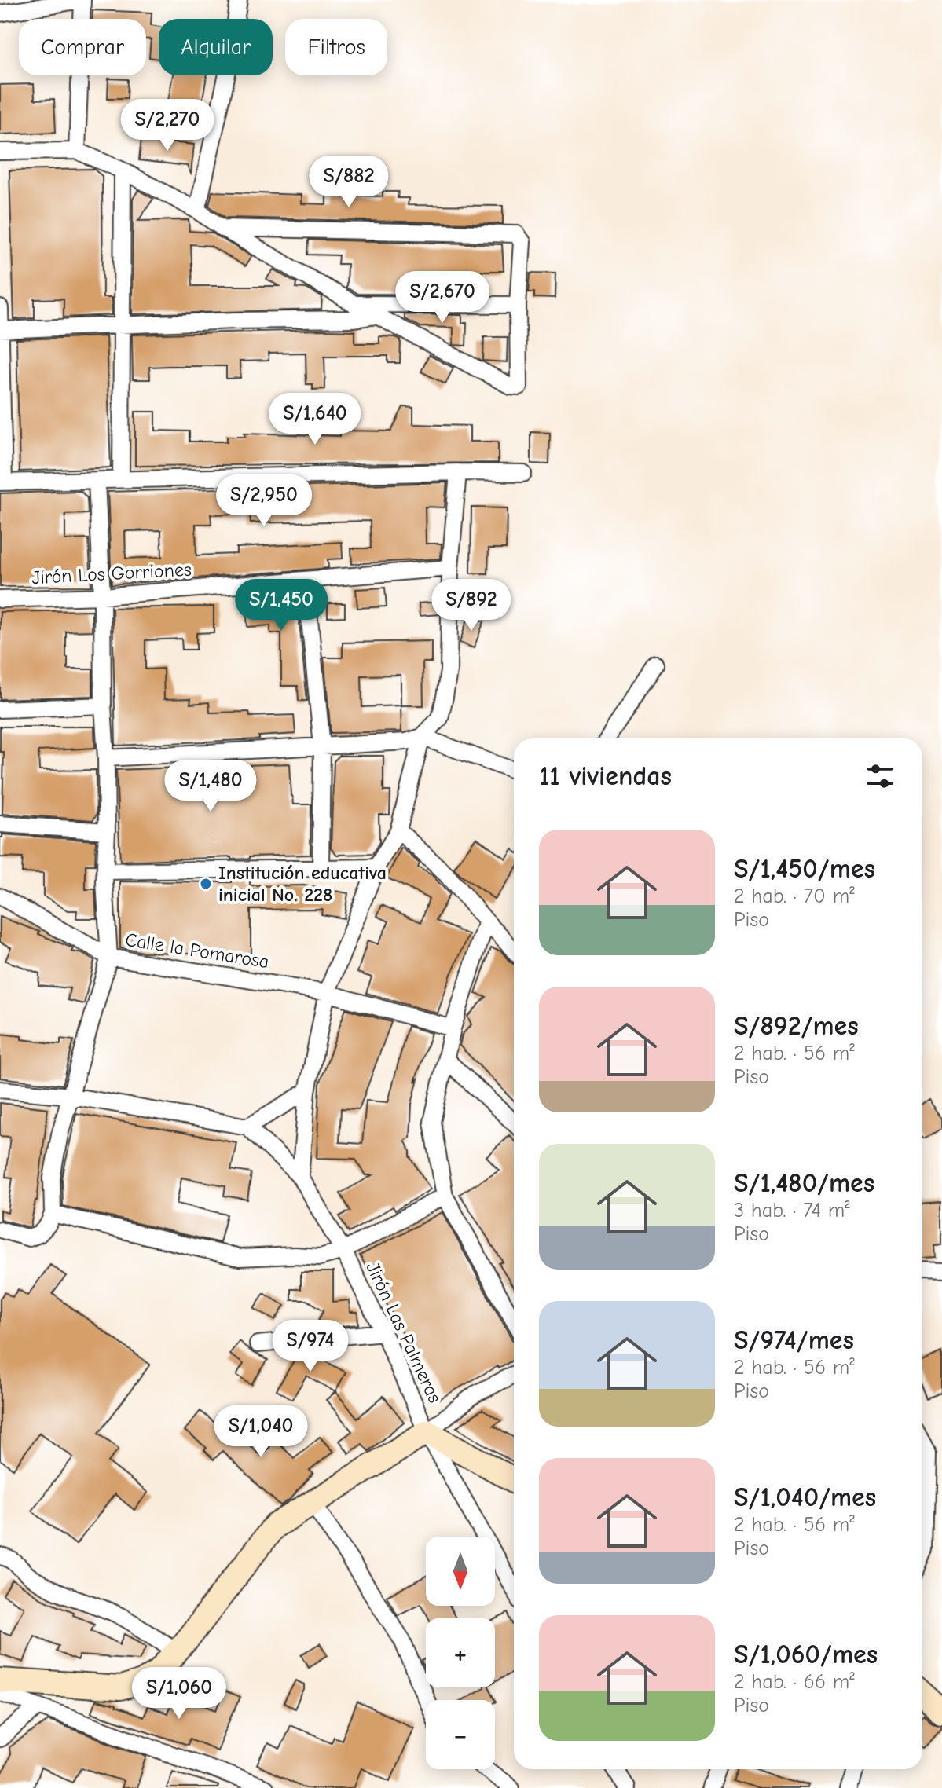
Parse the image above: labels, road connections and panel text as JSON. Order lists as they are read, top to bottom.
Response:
{
  "streets": {
    "street": ["Jirón Los Gorriones", "Calle la Pomarosa", "Jirón Las Palmeras"]
  },
  "places": ["Institución educativa inicial No. 228"],
  "north": "bottom",
  "page": {
    "chip": ["Comprar", "Alquilar", "Filtros"],
    "price": [
      "S/2,270",
      "S/882",
      "S/2,670",
      "S/1,640",
      "S/2,950",
      "S/1,450",
      "S/892",
      "S/1,480",
      "S/974",
      "S/1,040",
      "S/1,060"
    ],
    "heading": "11 viviendas",
    "list": [
      {
        "name": "S/1,450/mes",
        "note": "2 hab. · 70 m² · Piso"
      },
      {
        "name": "S/892/mes",
        "note": "2 hab. · 56 m² · Piso"
      },
      {
        "name": "S/1,480/mes",
        "note": "3 hab. · 74 m² · Piso"
      },
      {
        "name": "S/974/mes",
        "note": "2 hab. · 56 m² · Piso"
      },
      {
        "name": "S/1,040/mes",
        "note": "2 hab. · 56 m² · Piso"
      },
      {
        "name": "S/1,060/mes",
        "note": "2 hab. · 66 m² · Piso"
      }
    ],
    "map_buttons": ["+", "−"]
  }
}
